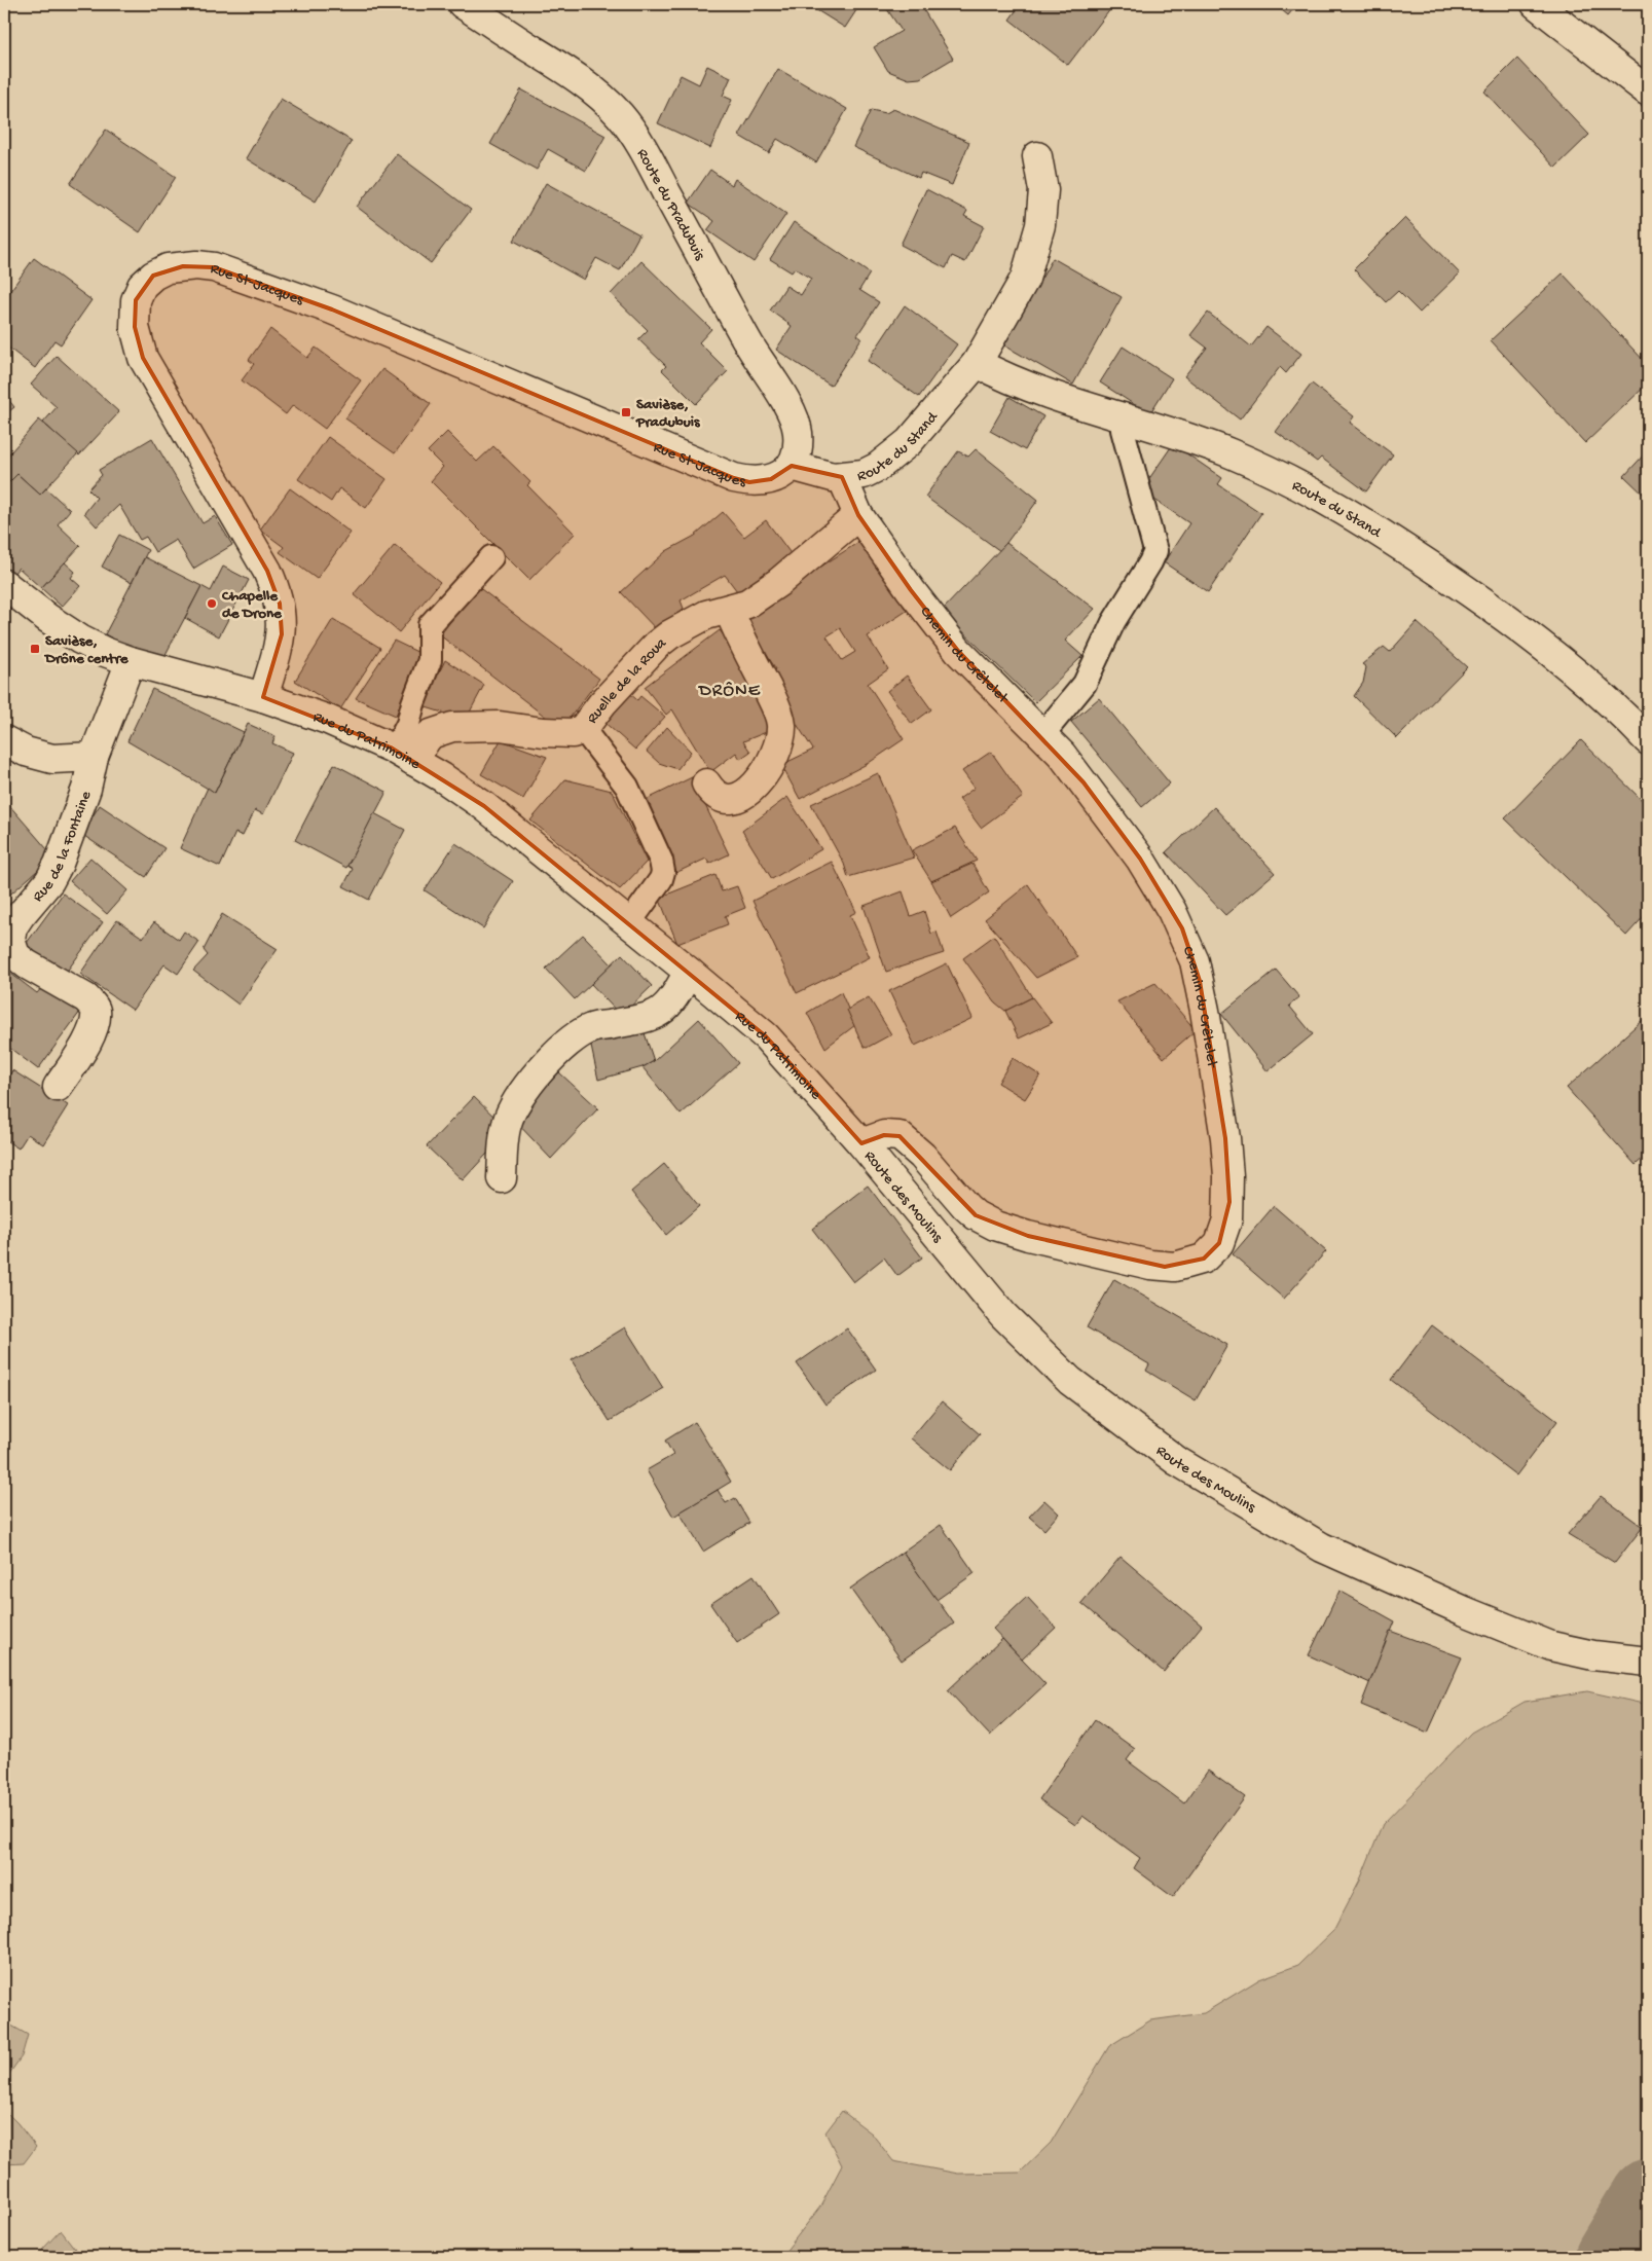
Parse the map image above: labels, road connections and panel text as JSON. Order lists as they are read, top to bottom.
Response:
{
  "streets": {
    "street": [
      "Route du Pradubuis",
      "Rue St-Jacques",
      "Route du Stand",
      "Chemin du Crêtelet",
      "Ruelle de la Roua",
      "Rue du Patrimoine",
      "Rue de la Fontaine",
      "Route des Moulins"
    ]
  },
  "crossings": [
    ["Route du Pradubuis", "Rue St-Jacques"],
    ["Route du Pradubuis", "Route du Stand"],
    ["Rue St-Jacques", "Route du Stand"],
    ["Rue St-Jacques", "Rue du Patrimoine"],
    ["Route du Stand", "Chemin du Crêtelet"],
    ["Chemin du Crêtelet", "Ruelle de la Roua"],
    ["Chemin du Crêtelet", "Rue du Patrimoine"],
    ["Chemin du Crêtelet", "Route des Moulins"],
    ["Ruelle de la Roua", "Rue du Patrimoine"],
    ["Rue du Patrimoine", "Rue de la Fontaine"],
    ["Rue du Patrimoine", "Route des Moulins"]
  ],
  "districts": ["DRÔNE"],
  "places": {
    "transit": ["Savièse, Pradubuis", "Savièse, Drône centre"],
    "other": ["Chapelle de Drone"]
  }
}
